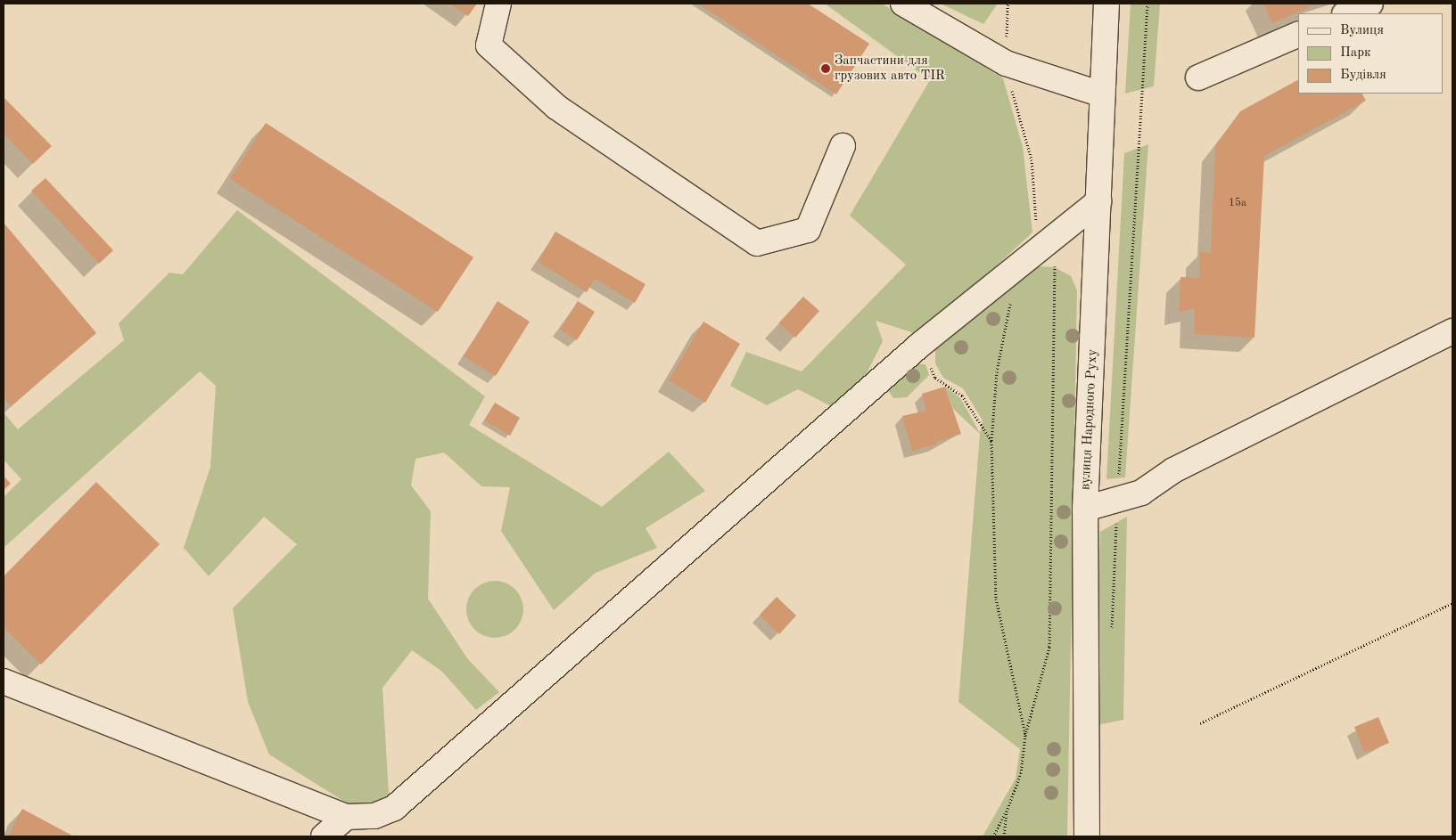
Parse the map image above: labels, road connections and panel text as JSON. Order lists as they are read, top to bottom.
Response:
{
  "streets": {
    "street": ["вулиця Народного Руху"]
  },
  "places": ["Запчастини для грузових авто TIR"],
  "house_numbers": ["15а"],
  "legend": ["Вулиця", "Парк", "Будівля"]
}
